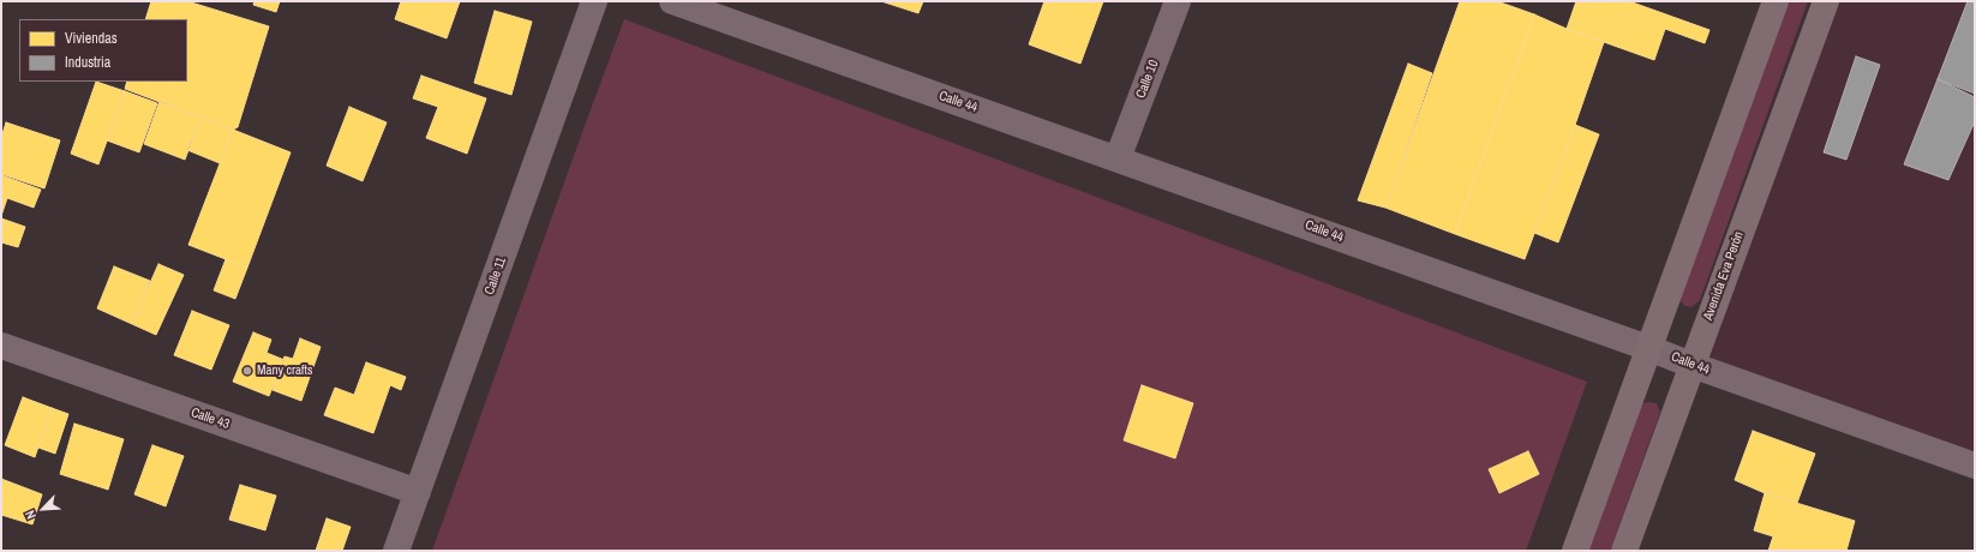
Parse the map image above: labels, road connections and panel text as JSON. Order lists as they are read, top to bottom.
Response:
{
  "streets": {
    "main road": ["Avenida Eva Perón"],
    "street": [
      "Calle 10",
      "Calle 44",
      "Calle 11",
      "Calle 43"
    ]
  },
  "crossings": [
    ["Calle 10", "Calle 44"],
    ["Calle 44", "Avenida Eva Perón"],
    ["Calle 11", "Calle 43"]
  ],
  "places": ["Many crafts"],
  "legend": ["Viviendas", "Industria"],
  "north": "bottom left"
}
